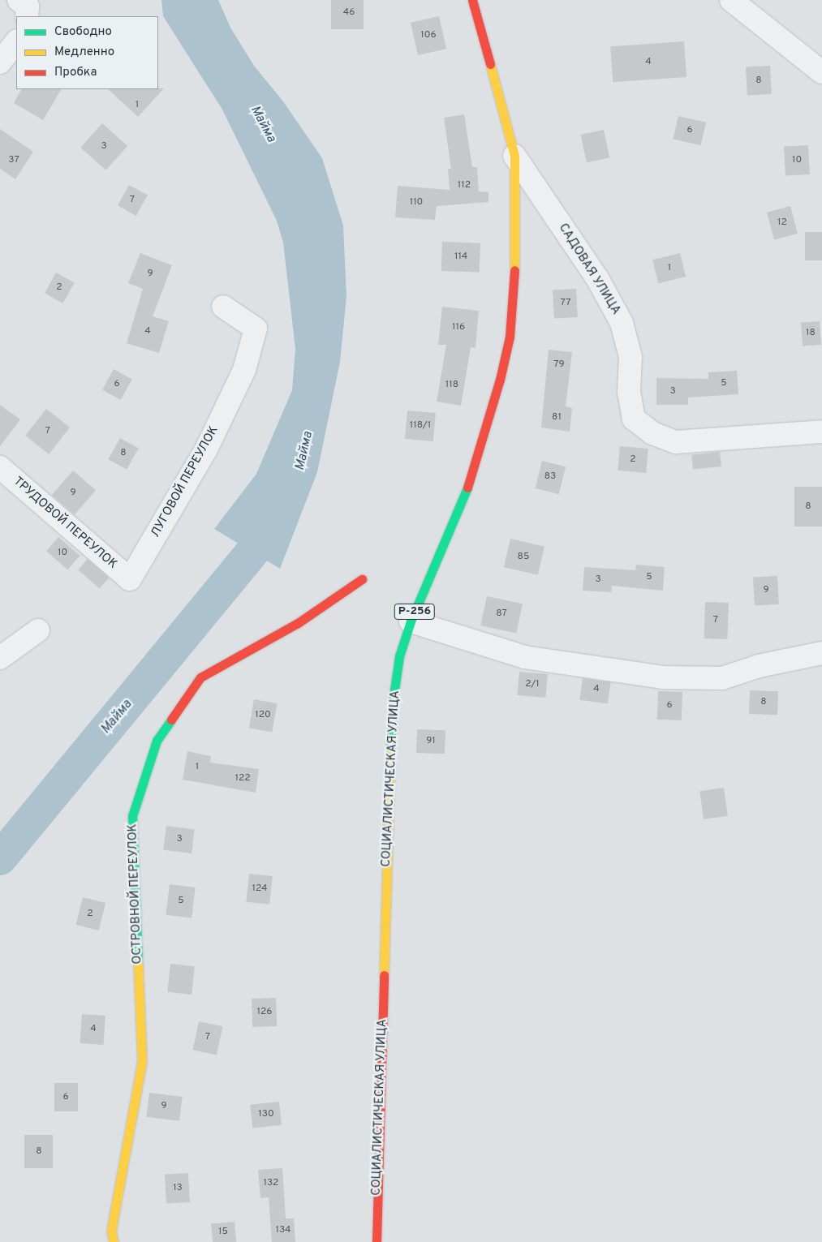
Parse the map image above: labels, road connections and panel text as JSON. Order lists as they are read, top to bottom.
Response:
{
  "streets": {
    "main road": ["Р-256", "СОЦИАЛИСТИЧЕСКАЯ УЛИЦА", "ОСТРОВНОЙ ПЕРЕУЛОК"],
    "street": ["САДОВАЯ УЛИЦА", "ЛУГОВОЙ ПЕРЕУЛОК", "ТРУДОВОЙ ПЕРЕУЛОК"]
  },
  "crossings": [
    ["САДОВАЯ УЛИЦА", "СОЦИАЛИСТИЧЕСКАЯ УЛИЦА"],
    ["ЛУГОВОЙ ПЕРЕУЛОК", "ТРУДОВОЙ ПЕРЕУЛОК"]
  ],
  "water": ["Майма"],
  "house_numbers": [
    "46",
    "106",
    "4",
    "8",
    "1",
    "6",
    "3",
    "37",
    "10",
    "112",
    "7",
    "110",
    "12",
    "114",
    "1",
    "9",
    "2",
    "77",
    "116",
    "4",
    "18",
    "79",
    "5",
    "6",
    "118",
    "3",
    "81",
    "118/1",
    "7",
    "8",
    "2",
    "83",
    "9",
    "8",
    "10",
    "85",
    "5",
    "3",
    "9",
    "87",
    "7",
    "2/1",
    "4",
    "8",
    "6",
    "120",
    "91",
    "1",
    "122",
    "3",
    "124",
    "5",
    "2",
    "126",
    "4",
    "7",
    "6",
    "9",
    "130",
    "8",
    "132",
    "13",
    "134",
    "15"
  ],
  "legend": ["Свободно", "Медленно", "Пробка"]
}
